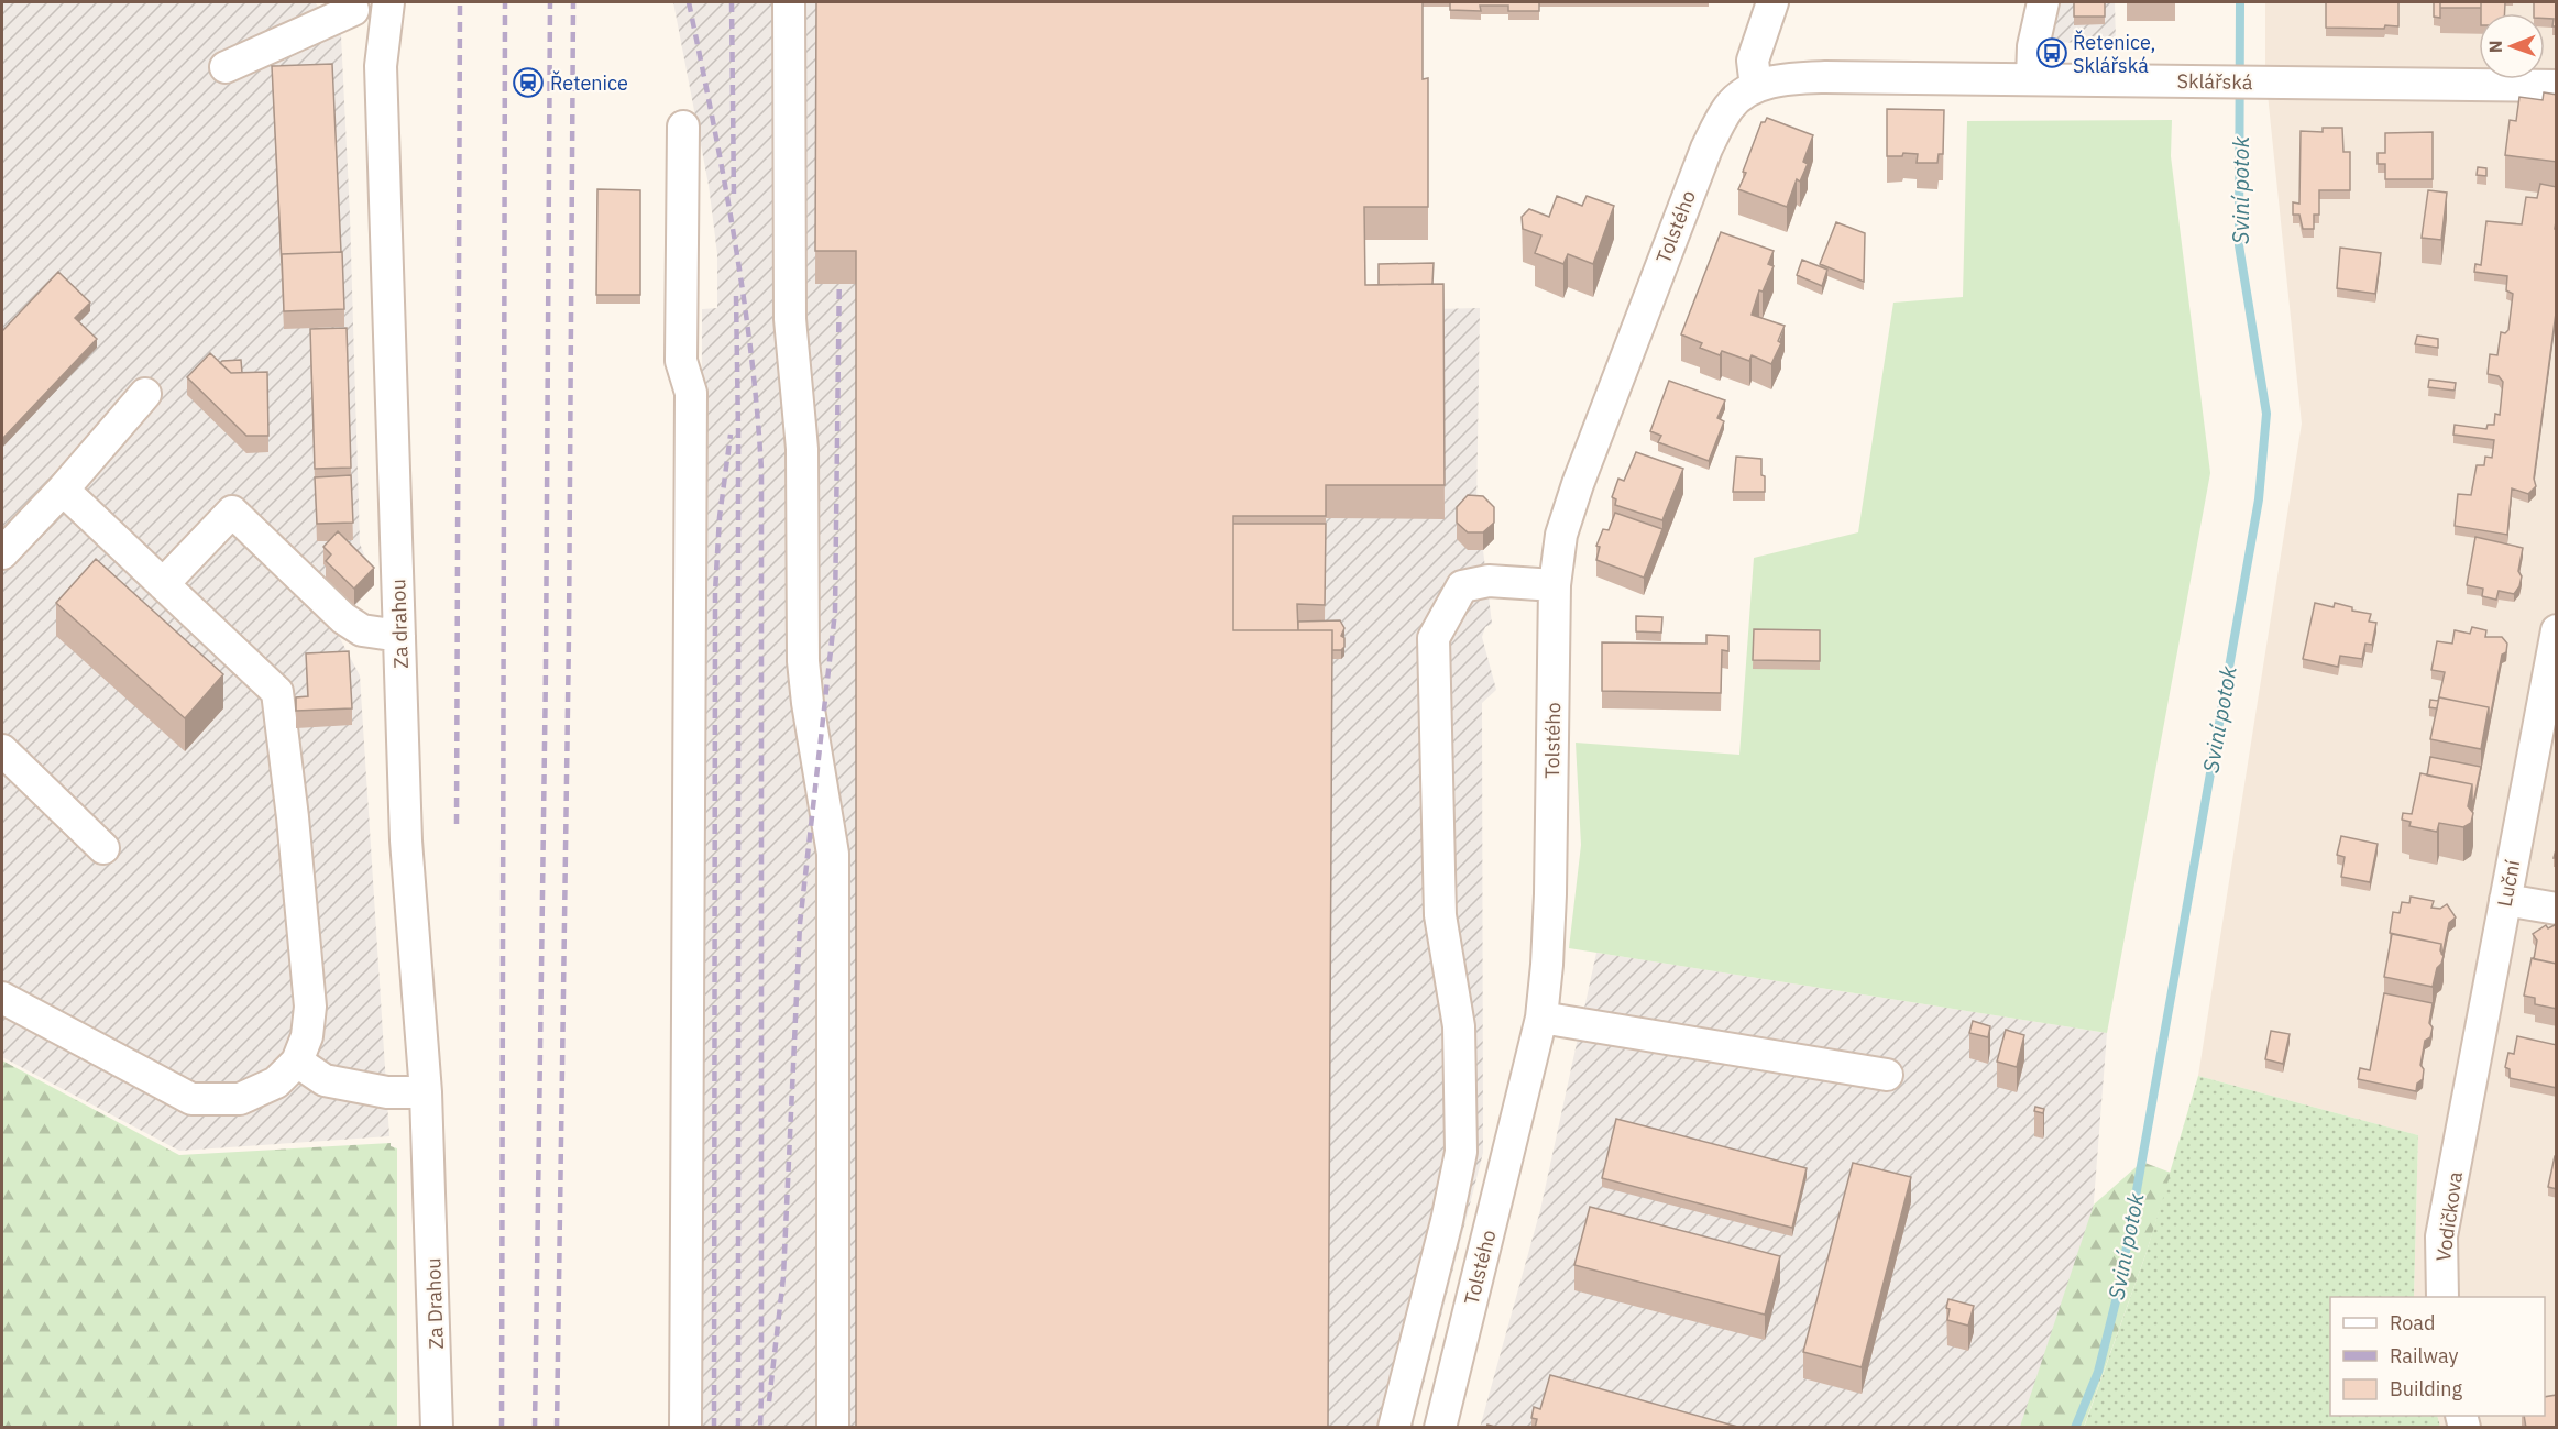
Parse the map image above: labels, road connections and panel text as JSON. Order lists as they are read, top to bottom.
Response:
{
  "streets": {
    "street": [
      "Sklářská",
      "Tolstého",
      "Za drahou",
      "Luční",
      "Vodičkova",
      "Za Drahou"
    ]
  },
  "crossings": [
    ["Sklářská", "Tolstého"],
    ["Za drahou", "Za Drahou"],
    ["Luční", "Vodičkova"]
  ],
  "water": ["Sviní potok"],
  "places": {
    "bus stop": ["Řetenice, Sklářská"],
    "station": ["Řetenice"]
  },
  "legend": ["Road", "Railway", "Building"],
  "north": "left"
}
